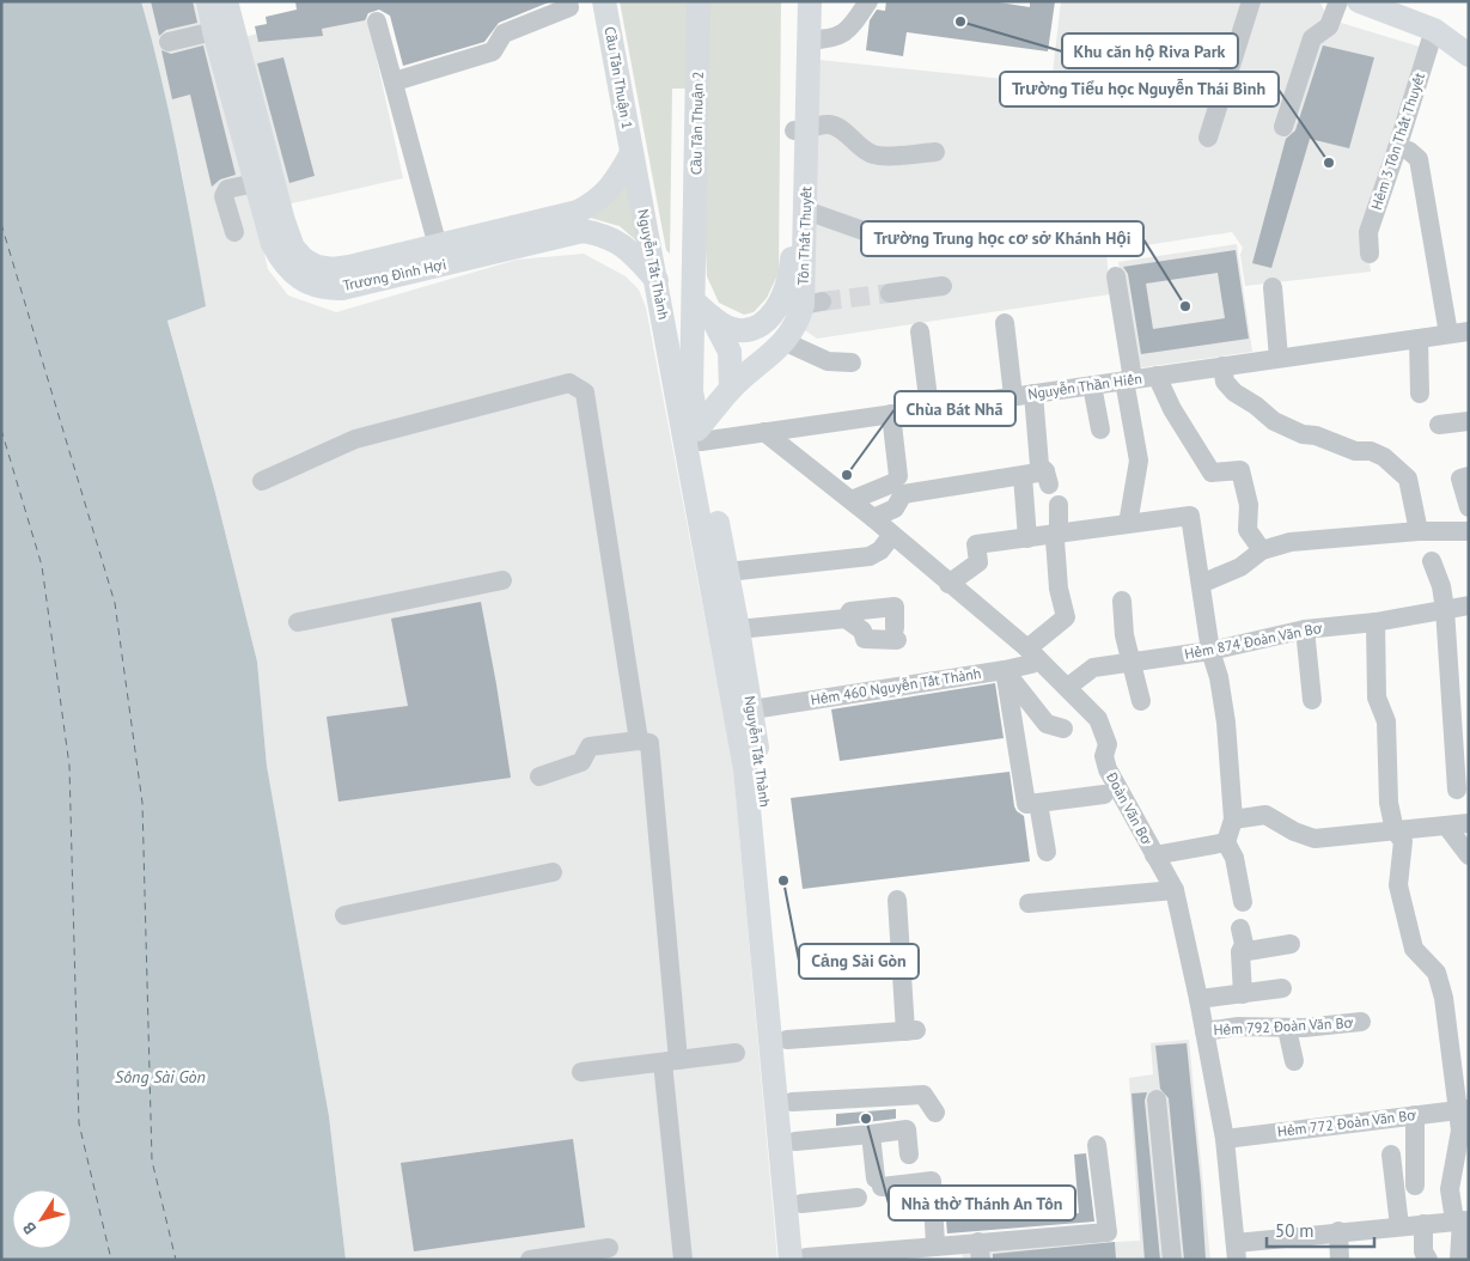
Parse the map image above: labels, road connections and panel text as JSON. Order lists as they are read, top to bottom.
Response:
{
  "streets": {
    "main road": [
      "Cầu Tân Thuận 1",
      "Cầu Tân Thuận 2",
      "Tôn Thất Thuyết",
      "Nguyễn Tất Thành",
      "Trương Đình Hợi"
    ],
    "street": [
      "Hẻm 3 Tôn Thất Thuyết",
      "Nguyễn Thần Hiến",
      "Hẻm 874 Đoàn Văn Bơ",
      "Hẻm 460 Nguyễn Tất Thành",
      "Đoàn Văn Bơ",
      "Hẻm 792 Đoàn Văn Bơ",
      "Hẻm 772 Đoàn Văn Bơ"
    ]
  },
  "crossings": [
    ["Cầu Tân Thuận 1", "Nguyễn Tất Thành"],
    ["Cầu Tân Thuận 1", "Trương Đình Hợi"],
    ["Cầu Tân Thuận 2", "Nguyễn Tất Thành"],
    ["Tôn Thất Thuyết", "Nguyễn Tất Thành"],
    ["Tôn Thất Thuyết", "Nguyễn Thần Hiến"],
    ["Nguyễn Tất Thành", "Trương Đình Hợi"],
    ["Nguyễn Tất Thành", "Nguyễn Thần Hiến"],
    ["Nguyễn Tất Thành", "Hẻm 460 Nguyễn Tất Thành"],
    ["Nguyễn Thần Hiến", "Đoàn Văn Bơ"],
    ["Hẻm 874 Đoàn Văn Bơ", "Đoàn Văn Bơ"],
    ["Hẻm 460 Nguyễn Tất Thành", "Đoàn Văn Bơ"],
    ["Đoàn Văn Bơ", "Hẻm 792 Đoàn Văn Bơ"],
    ["Đoàn Văn Bơ", "Hẻm 772 Đoàn Văn Bơ"]
  ],
  "water": ["Sông Sài Gòn"],
  "places": [
    "Khu căn hộ Riva Park",
    "Trường Tiểu học Nguyễn Thái Bình",
    "Trường Trung học cơ sở Khánh Hội",
    "Chùa Bát Nhã",
    "Cảng Sài Gòn",
    "Nhà thờ Thánh An Tôn"
  ],
  "scale_bar": "50 m",
  "north": "bottom left"
}
